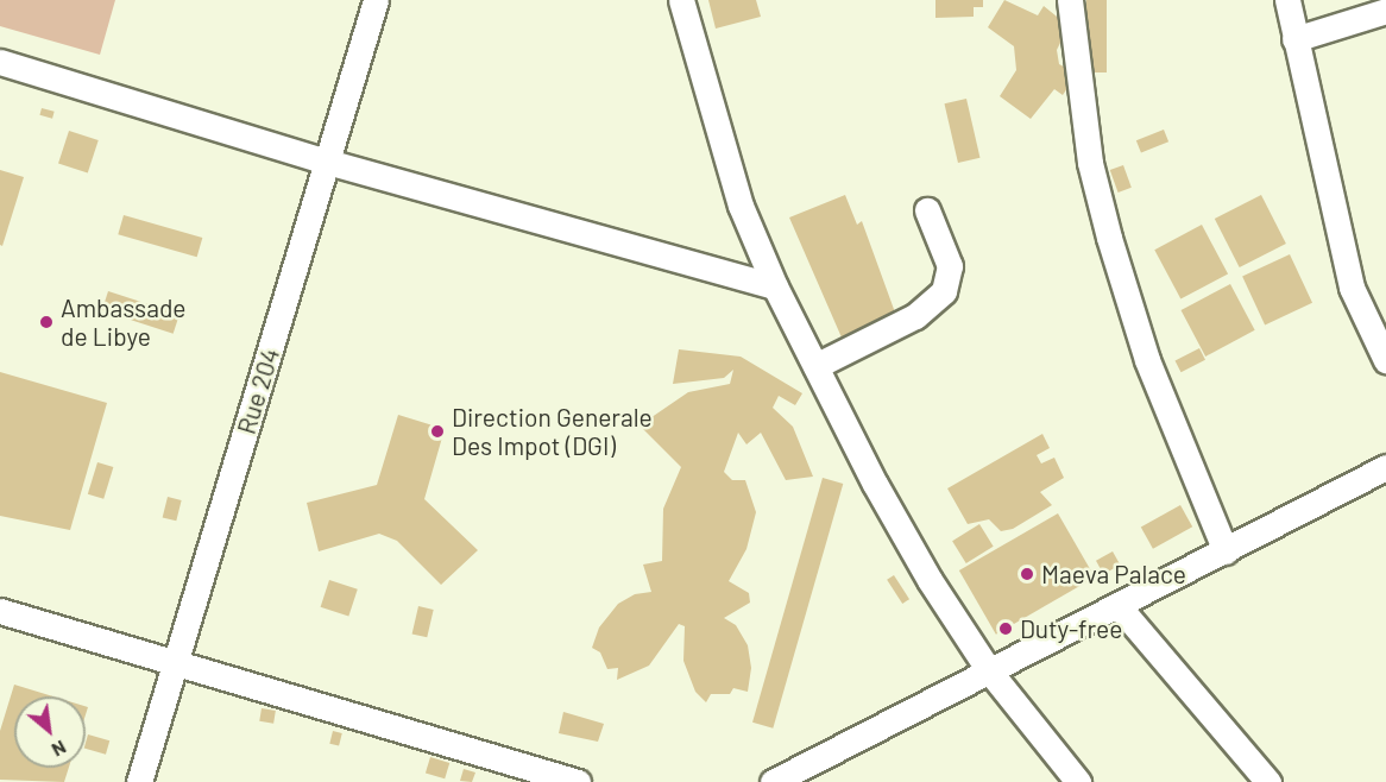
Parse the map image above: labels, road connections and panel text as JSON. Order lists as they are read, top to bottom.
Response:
{
  "streets": {
    "street": ["Rue 204"]
  },
  "places": [
    "Ambassade de Libye",
    "Direction Generale Des Impot (DGI)",
    "Maeva Palace",
    "Duty-free"
  ],
  "north": "bottom right"
}
